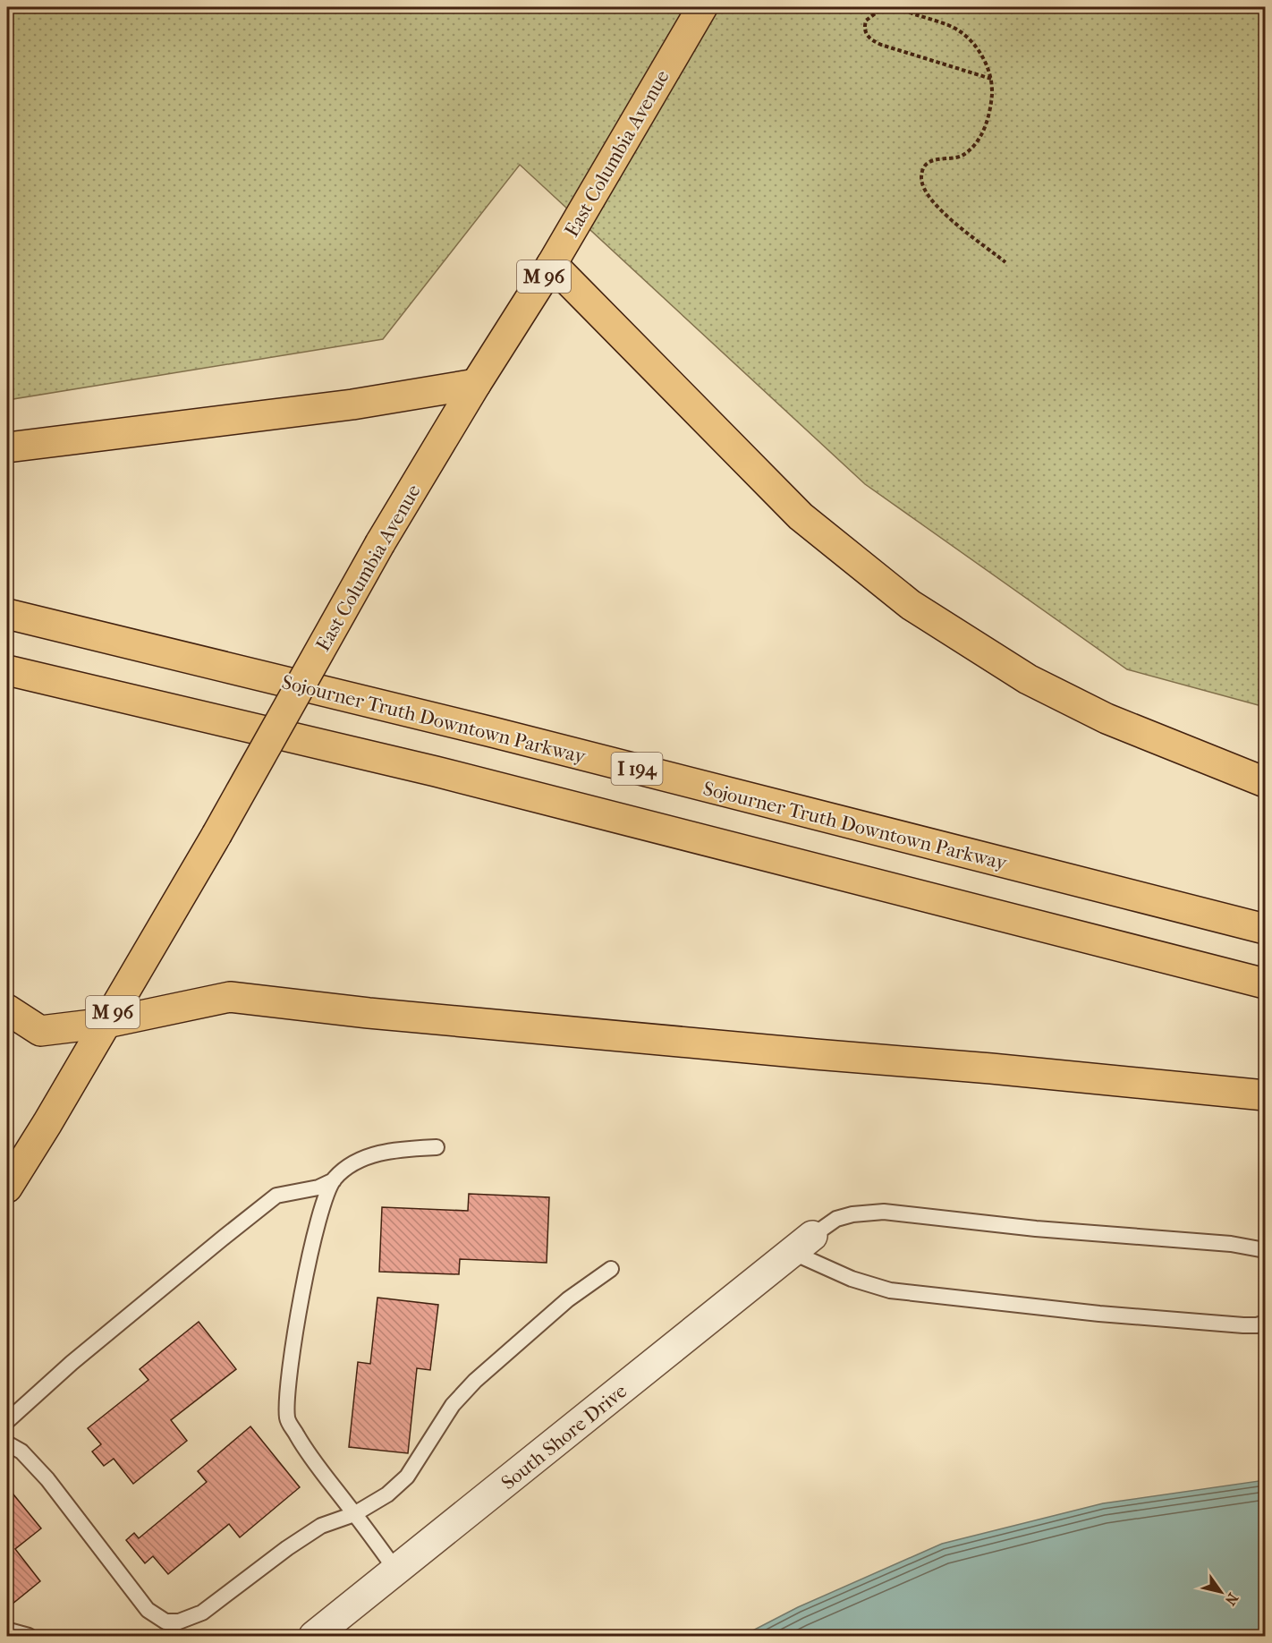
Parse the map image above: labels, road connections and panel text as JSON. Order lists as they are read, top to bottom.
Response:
{
  "streets": {
    "main road": [
      "East Columbia Avenue",
      "M 96",
      "Sojourner Truth Downtown Parkway",
      "I 194"
    ],
    "street": ["South Shore Drive"]
  },
  "north": "bottom right"
}
